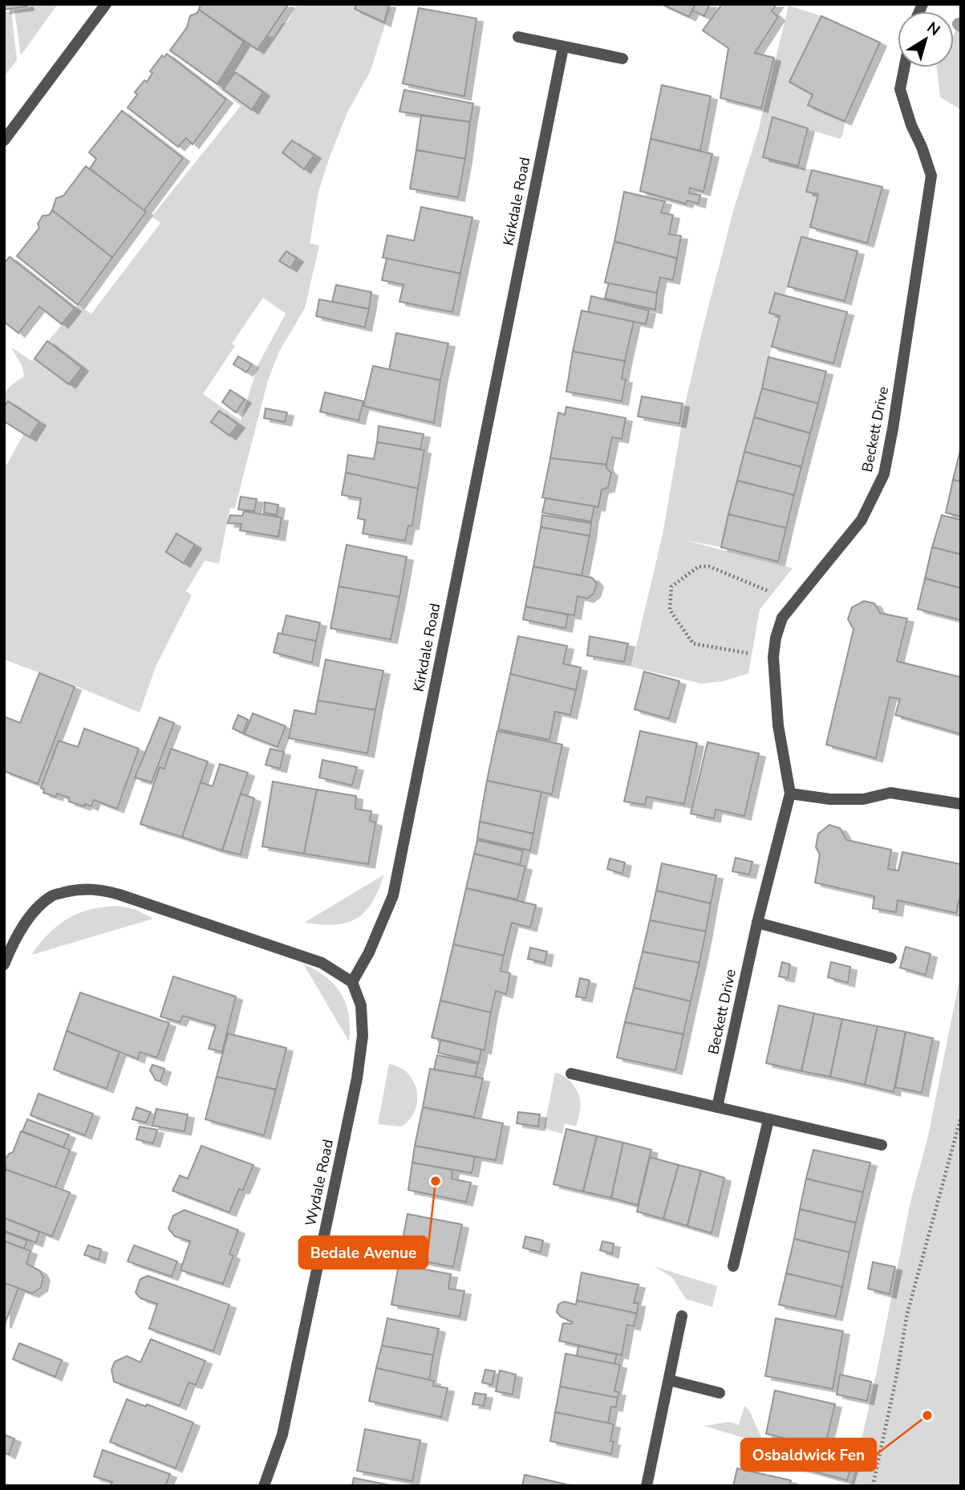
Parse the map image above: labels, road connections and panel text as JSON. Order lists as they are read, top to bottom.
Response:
{
  "streets": {
    "street": ["Kirkdale Road", "Beckett Drive", "Wydale Road"]
  },
  "crossings": [
    ["Kirkdale Road", "Wydale Road"]
  ],
  "places": ["Bedale Avenue", "Osbaldwick Fen"],
  "north": "top right"
}
